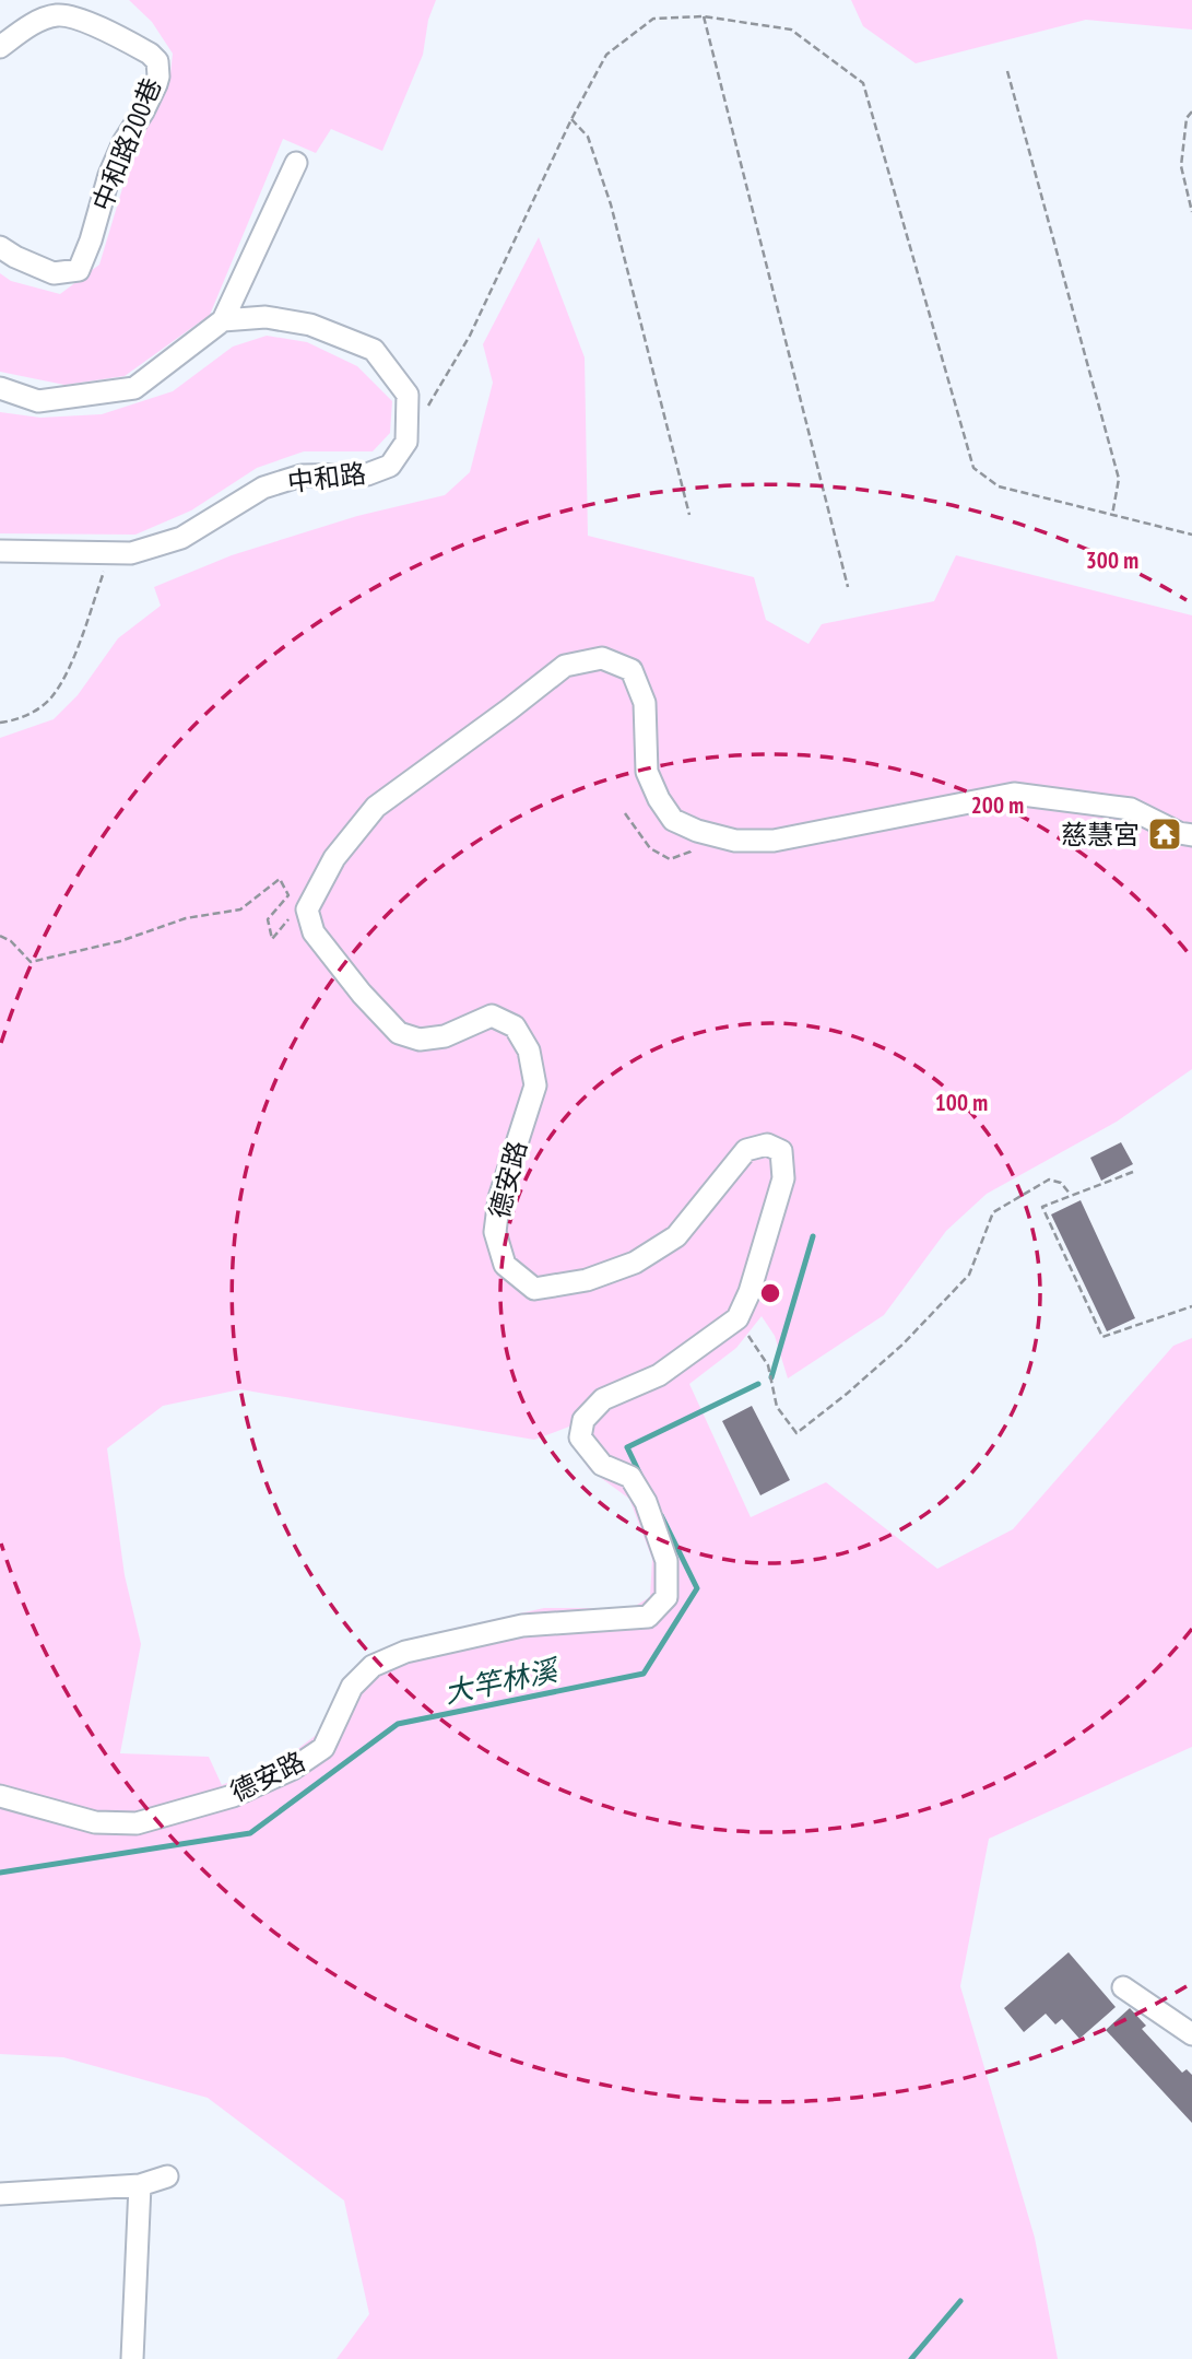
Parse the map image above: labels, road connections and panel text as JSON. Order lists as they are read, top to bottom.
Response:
{
  "streets": {
    "street": ["中和路200巷", "中和路", "德安路"]
  },
  "water": ["大竿林溪"],
  "places": {
    "temple": ["慈慧宮"]
  },
  "rings": ["300 m", "200 m", "100 m"]
}
